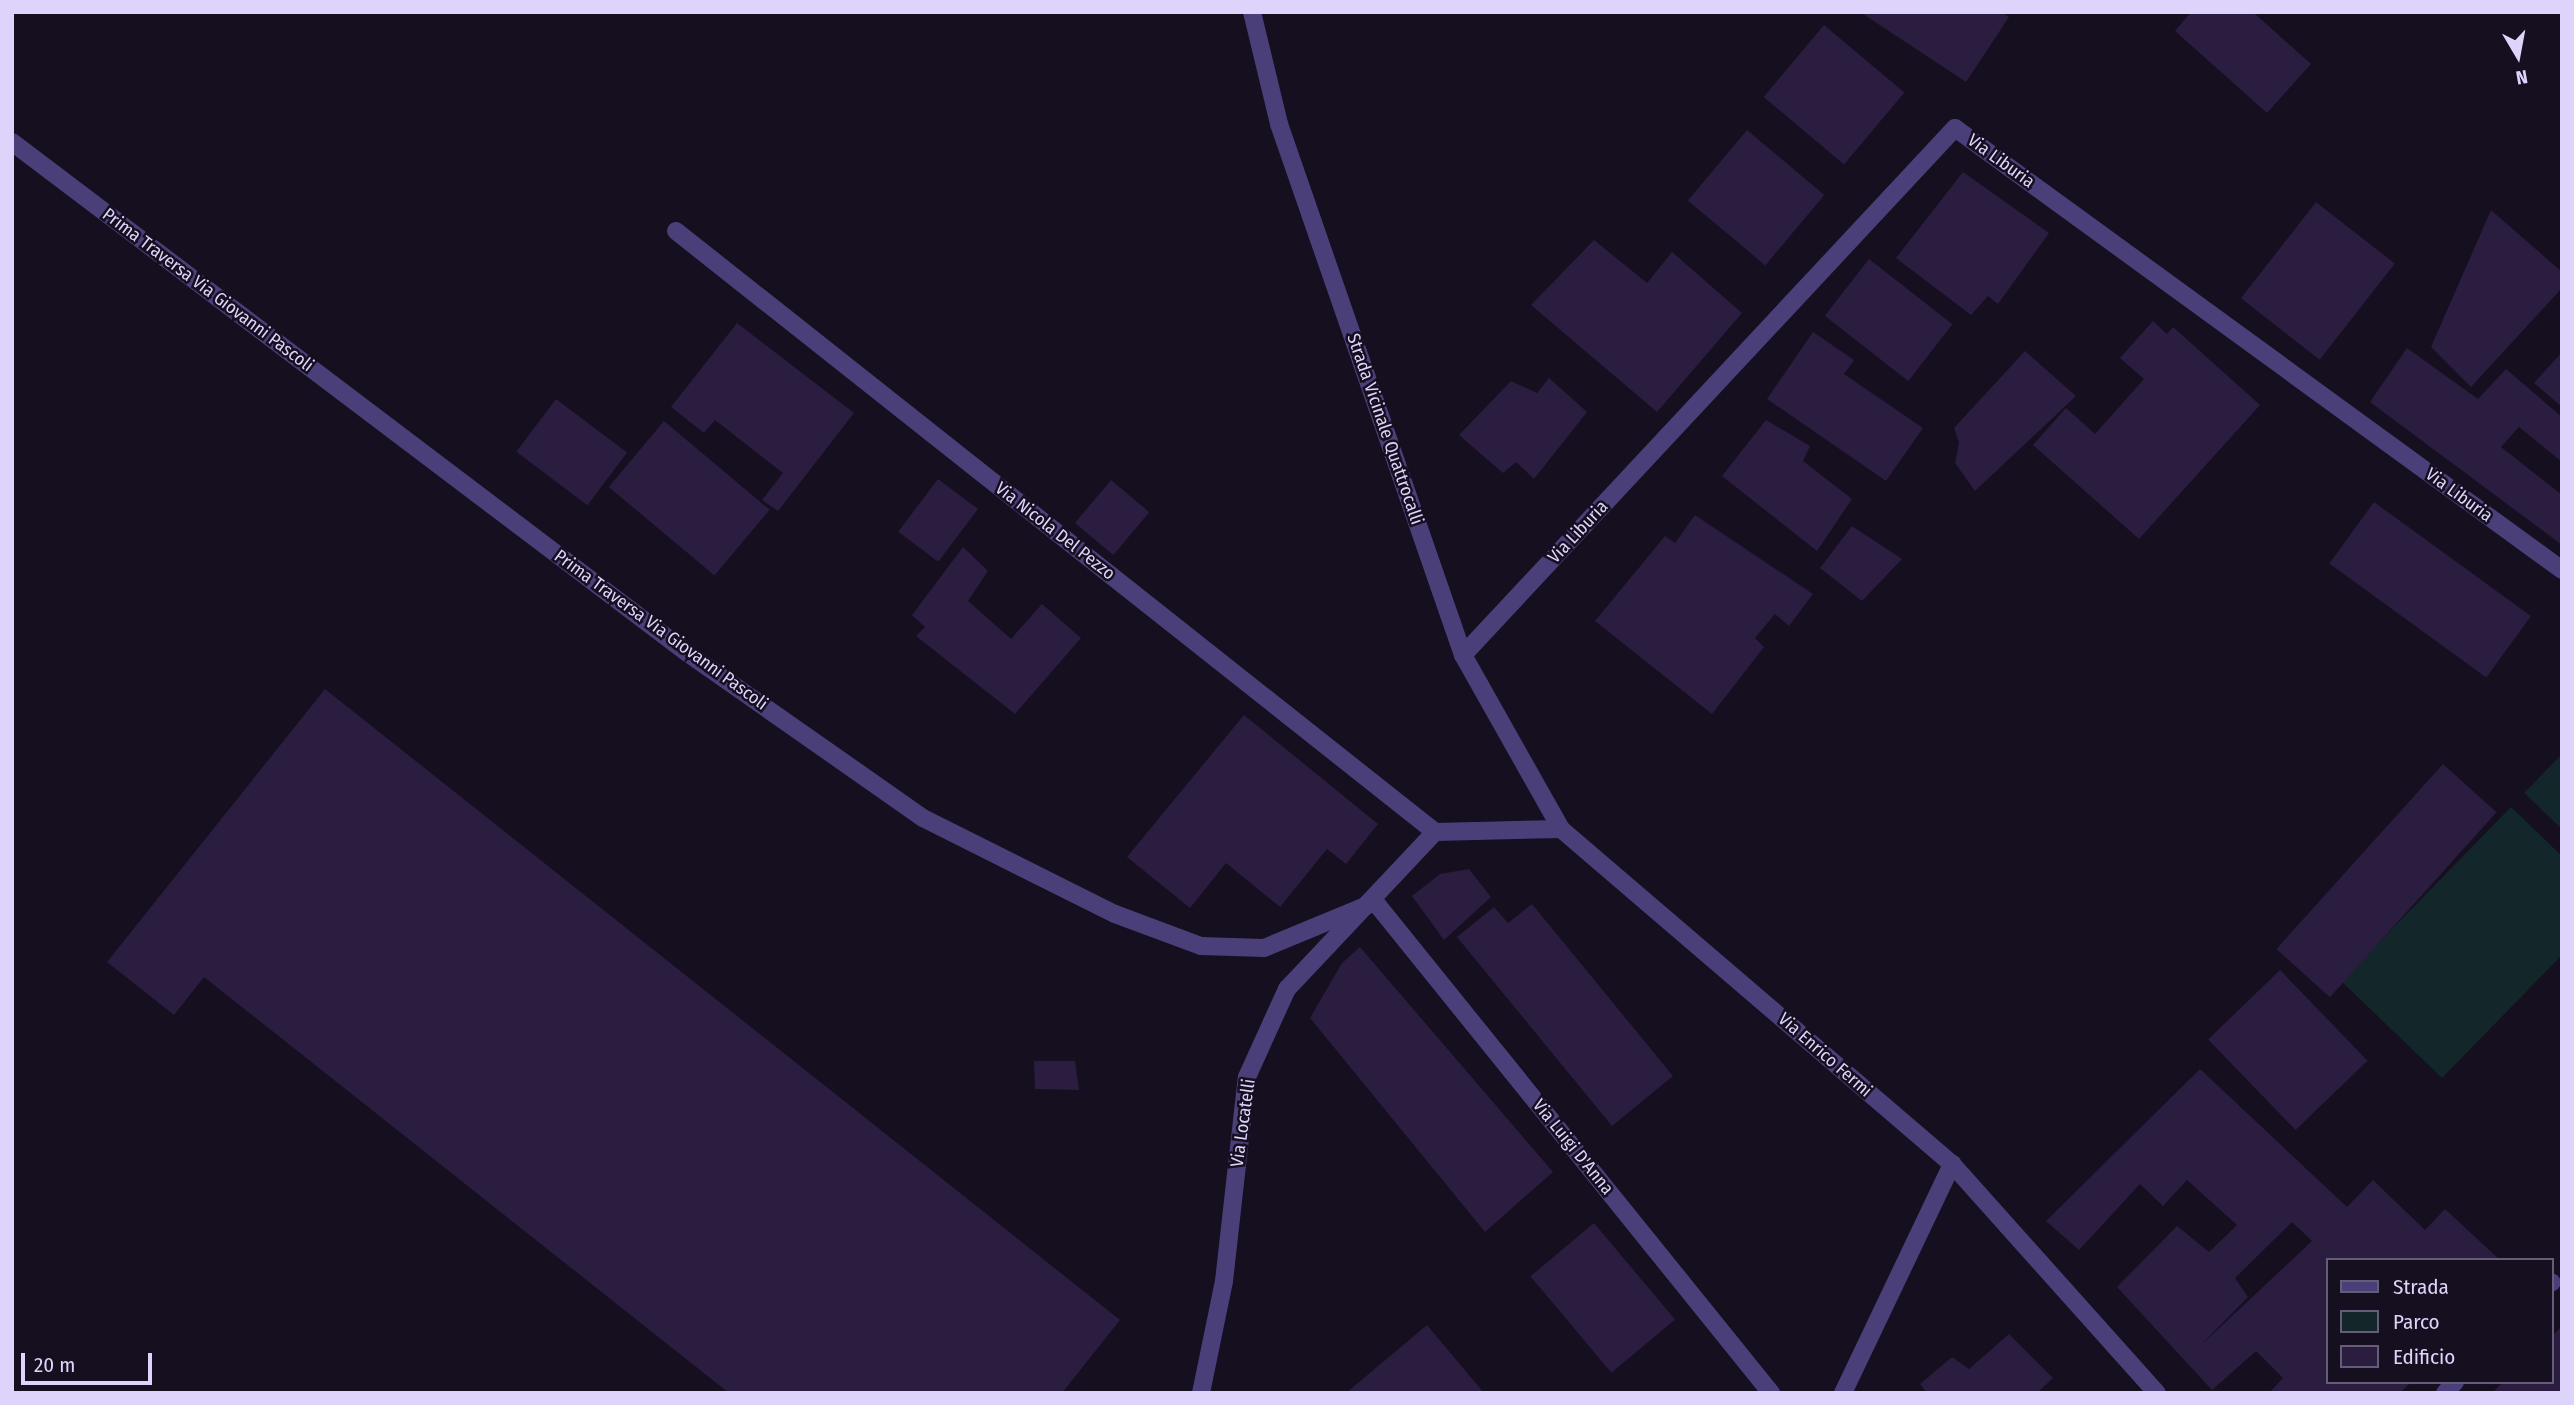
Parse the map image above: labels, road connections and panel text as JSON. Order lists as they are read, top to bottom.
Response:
{
  "streets": {
    "street": [
      "Via Liburia",
      "Prima Traversa Via Giovanni Pascoli",
      "Strada Vicinale Quattrocalli",
      "Via Nicola Del Pezzo",
      "Via Enrico Fermi",
      "Via Locatelli",
      "Via Luigi D'Anna"
    ]
  },
  "crossings": [
    ["Via Liburia", "Strada Vicinale Quattrocalli"],
    ["Prima Traversa Via Giovanni Pascoli", "Via Locatelli"],
    ["Prima Traversa Via Giovanni Pascoli", "Via Luigi D'Anna"],
    ["Strada Vicinale Quattrocalli", "Via Enrico Fermi"],
    ["Via Nicola Del Pezzo", "Via Locatelli"],
    ["Via Locatelli", "Via Luigi D'Anna"]
  ],
  "legend": ["Strada", "Parco", "Edificio"],
  "scale_bar": "20 m",
  "north": "bottom"
}
